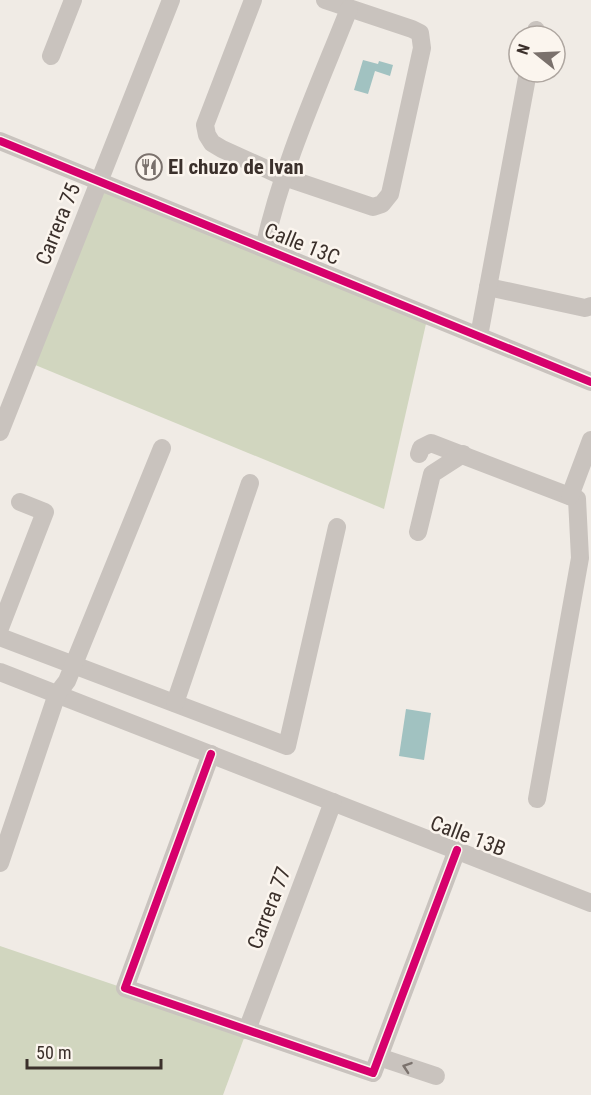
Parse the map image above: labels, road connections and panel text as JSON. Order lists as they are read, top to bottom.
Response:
{
  "streets": {
    "street": [
      "Carrera 75",
      "Calle 13C",
      "Calle 13B",
      "Carrera 77"
    ]
  },
  "crossings": [
    ["Carrera 75", "Calle 13C"],
    ["Calle 13B", "Carrera 77"]
  ],
  "places": {
    "restaurant": ["El chuzo de Ivan"]
  },
  "scale_bar": "50 m",
  "north": "left"
}
